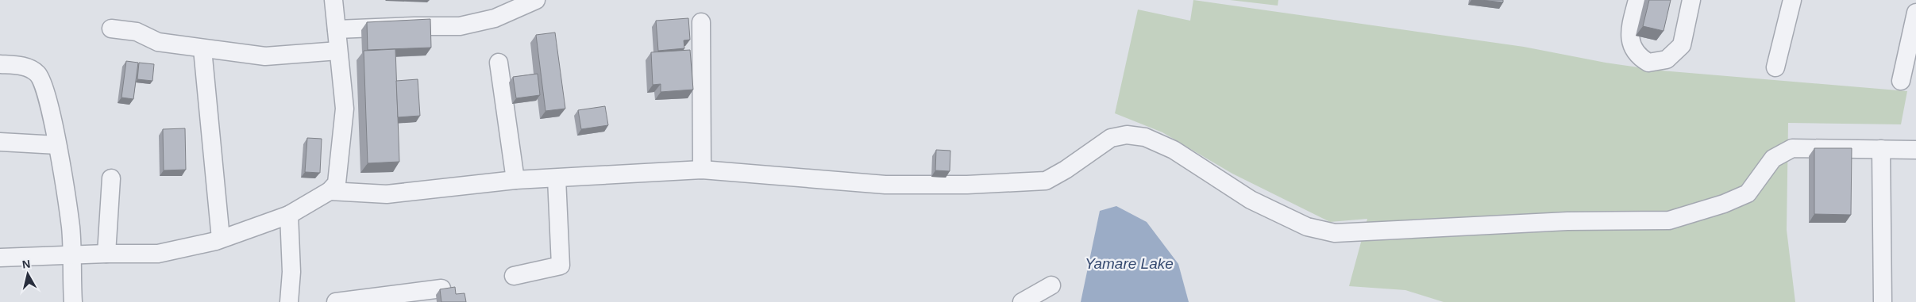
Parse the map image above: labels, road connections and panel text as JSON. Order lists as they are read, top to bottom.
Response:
{
  "water": ["Yamare Lake"],
  "north": "top"
}
